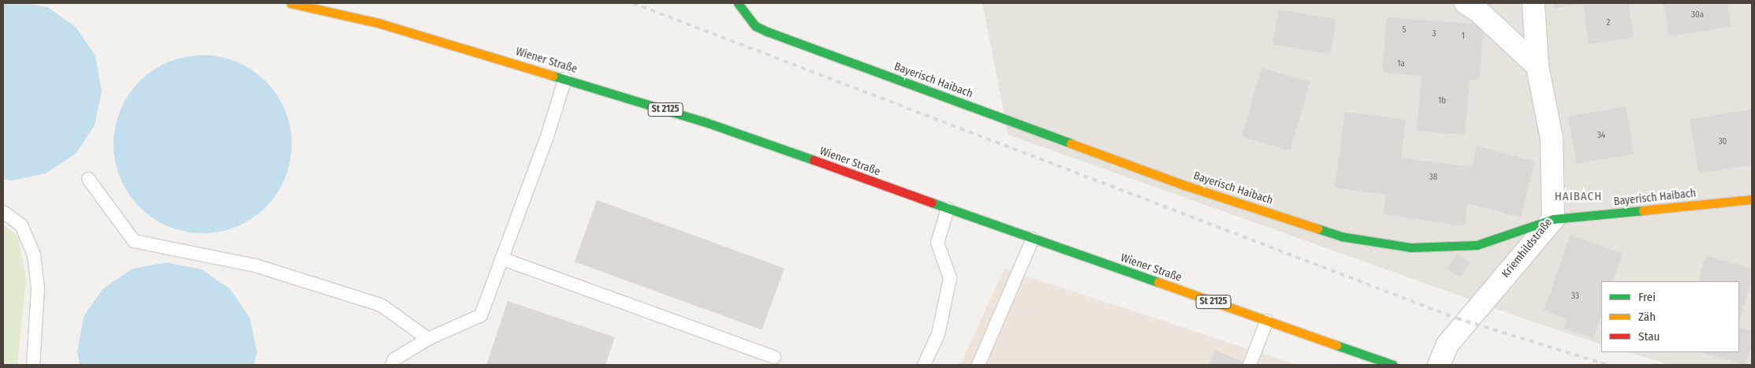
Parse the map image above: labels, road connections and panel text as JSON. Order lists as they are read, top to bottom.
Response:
{
  "streets": {
    "main road": ["Wiener Straße", "Bayerisch Haibach", "St 2125"],
    "street": ["Kriemhildstraße"]
  },
  "crossings": [
    ["Bayerisch Haibach", "Kriemhildstraße"]
  ],
  "districts": ["HAIBACH"],
  "house_numbers": [
    "30a",
    "2",
    "5",
    "3",
    "1",
    "1a",
    "1b",
    "34",
    "30",
    "38",
    "33"
  ],
  "legend": ["Frei", "Zäh", "Stau"]
}
